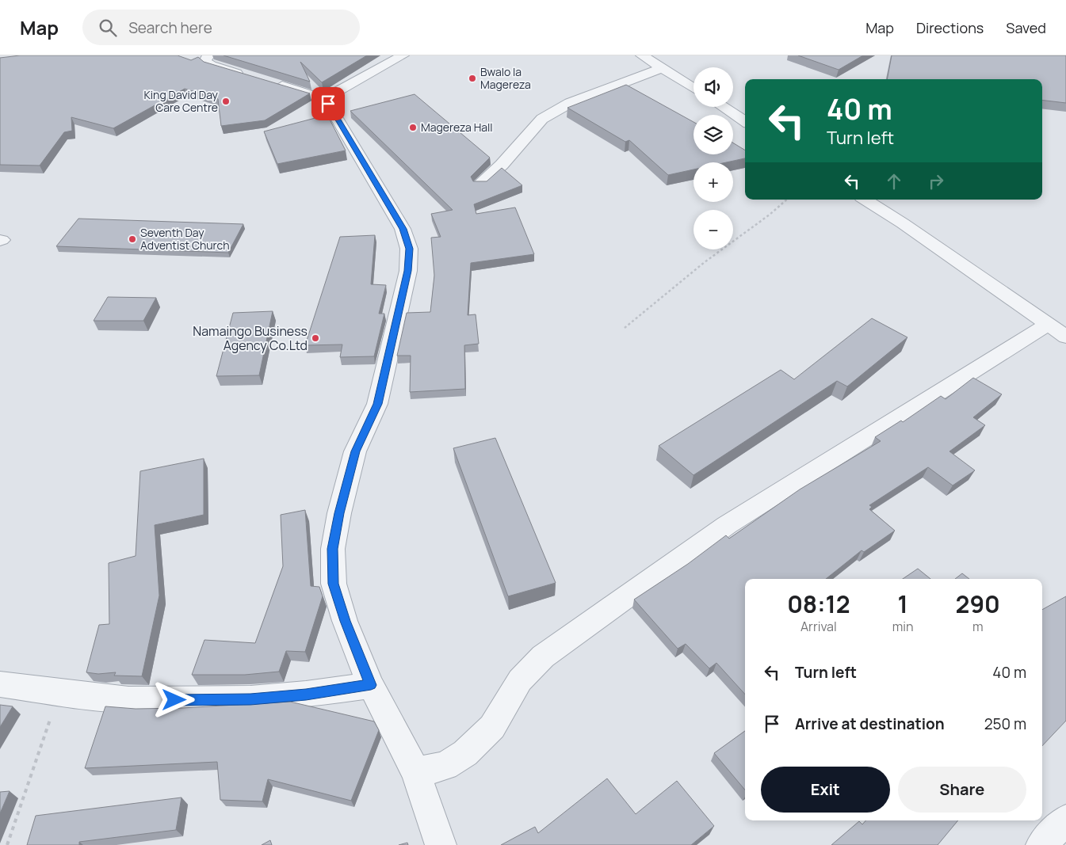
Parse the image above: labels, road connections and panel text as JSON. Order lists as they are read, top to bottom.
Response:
{
  "places": [
    "Bwalo la Magereza",
    "King David Day Care Centre",
    "Magereza Hall",
    "Seventh Day Adventist Church",
    "Namaingo Business Agency Co.Ltd"
  ],
  "page": {
    "header": "Map",
    "search": "Search here",
    "nav": ["Map", "Directions", "Saved"],
    "map_buttons": ["+", "−"],
    "turn": ["40 m", "Turn left"],
    "eta": [
      "08:12",
      "Arrival",
      "1",
      "min",
      "290",
      "m"
    ],
    "list": [
      {
        "name": "Turn left",
        "value": "40 m"
      },
      {
        "name": "Arrive at destination",
        "value": "250 m"
      }
    ],
    "buttons": ["Exit", "Share"]
  }
}
